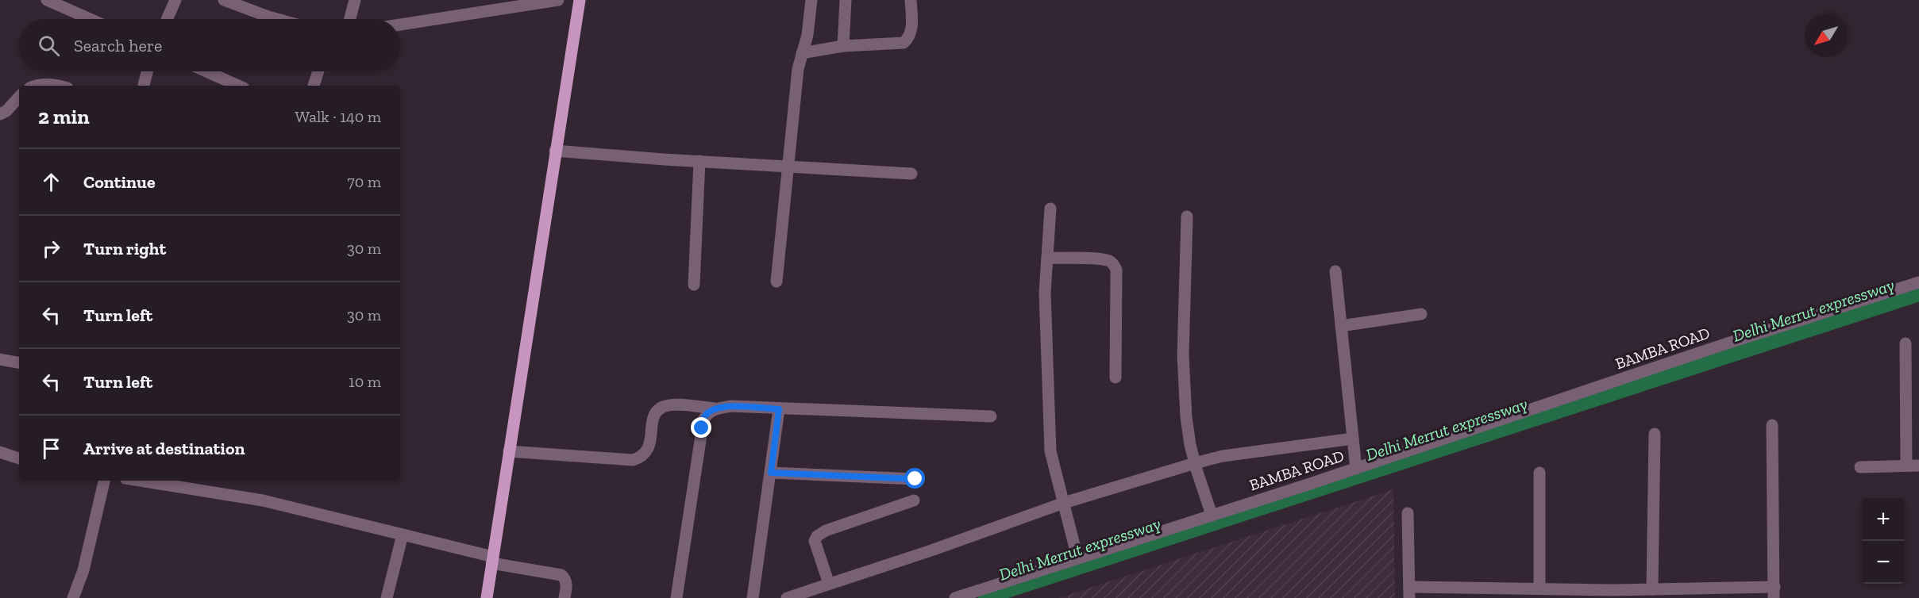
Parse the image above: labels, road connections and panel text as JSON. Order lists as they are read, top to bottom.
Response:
{
  "streets": {
    "street": ["BAMBA ROAD"]
  },
  "water": ["Delhi Merrut expressway"],
  "north": "bottom left",
  "page": {
    "search": "Search here",
    "heading": ["2 min", "Walk · 140 m"],
    "list": [
      ["Continue", "70 m"],
      ["Turn right", "30 m"],
      ["Turn left", "30 m"],
      ["Turn left", "10 m"],
      "Arrive at destination"
    ],
    "map_buttons": ["+", "−"]
  }
}
